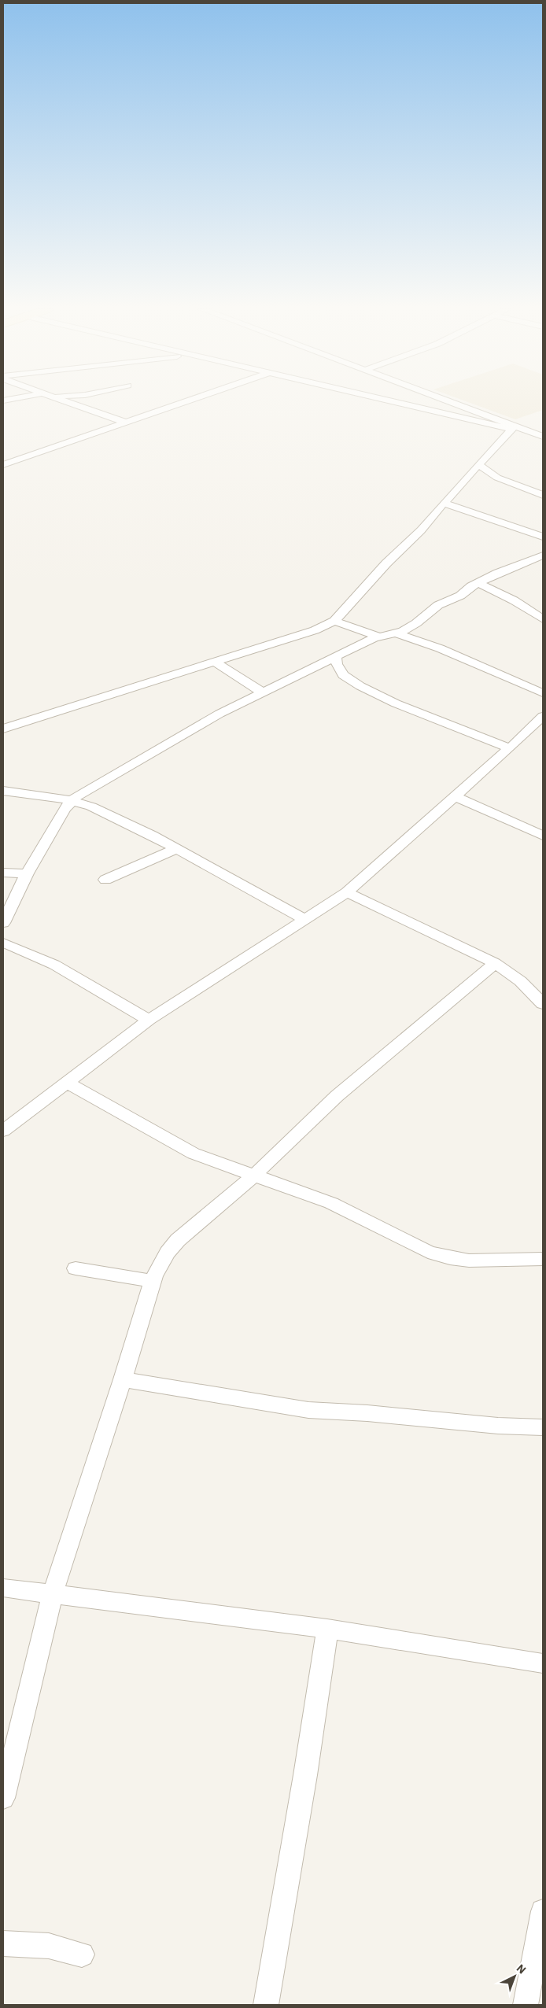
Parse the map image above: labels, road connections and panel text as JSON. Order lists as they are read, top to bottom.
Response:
{
  "north": "top right"
}
